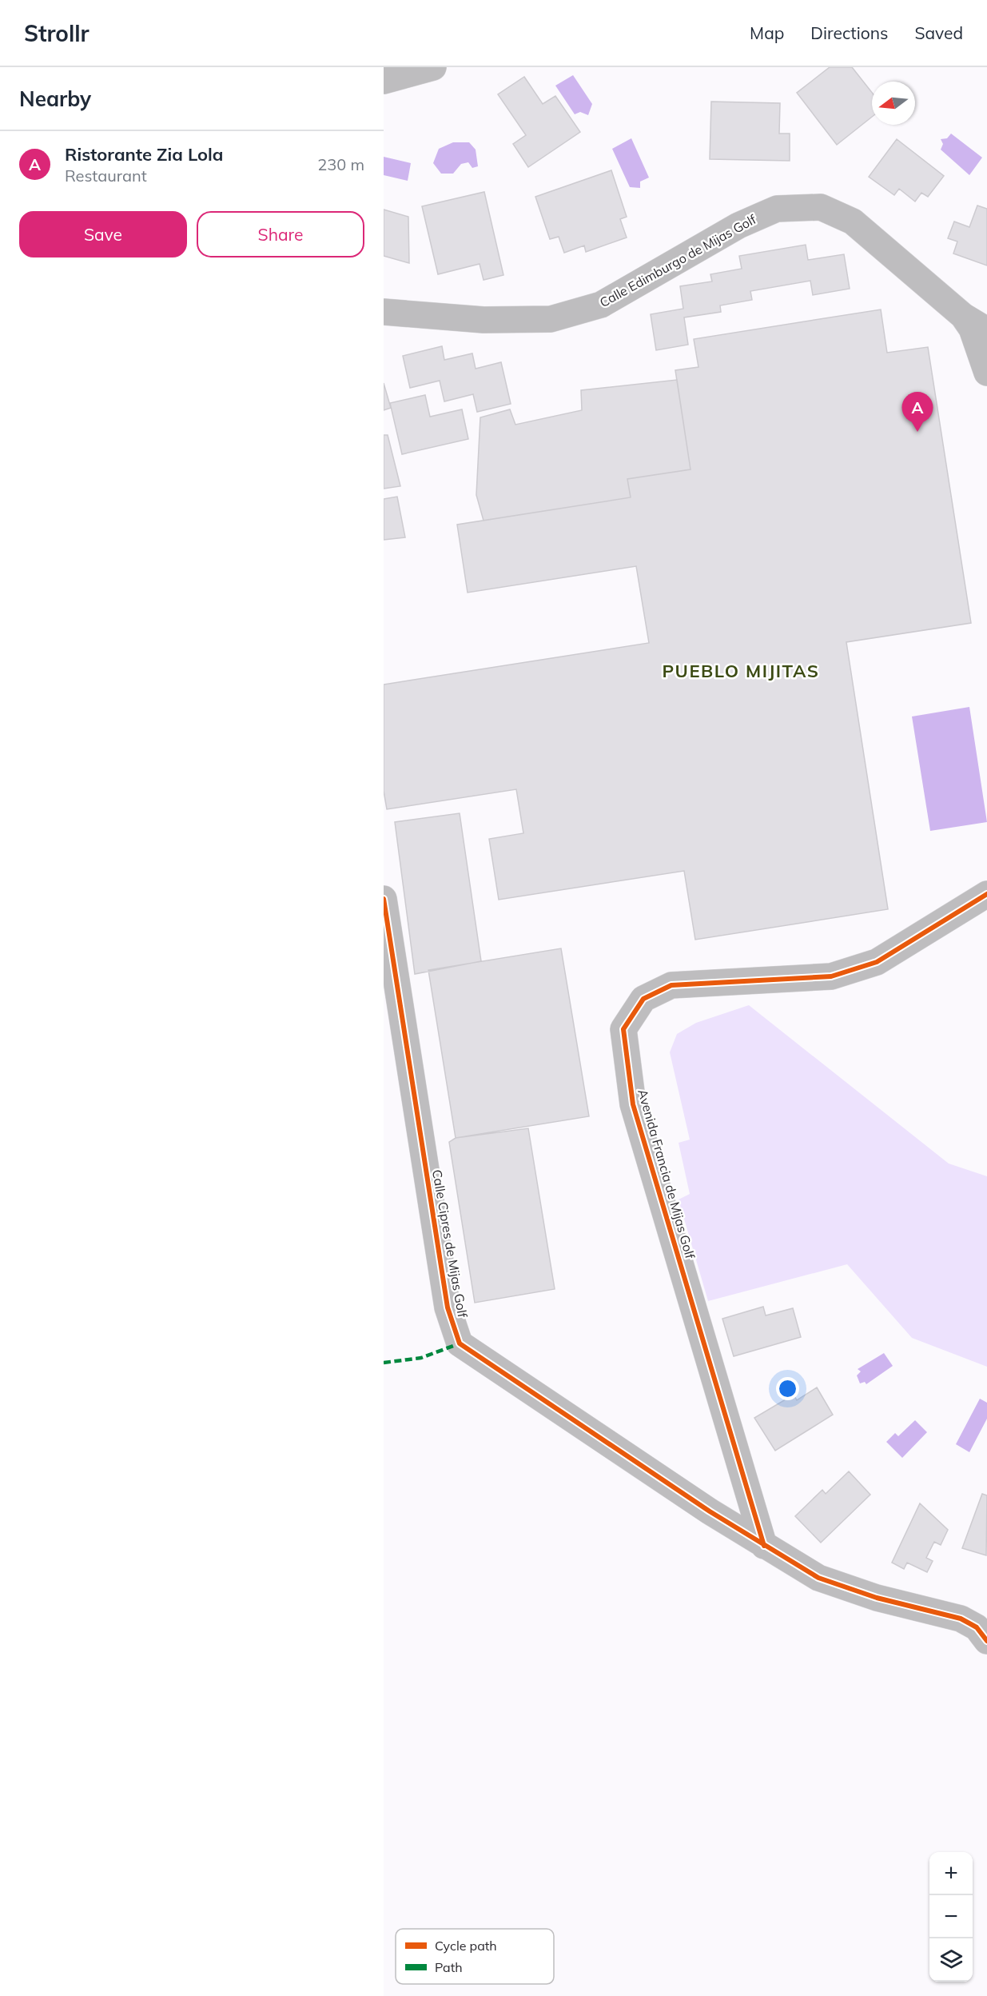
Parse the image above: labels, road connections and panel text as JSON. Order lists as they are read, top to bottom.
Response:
{
  "streets": {
    "street": ["Calle Edimburgo de Mijas Golf", "Avenida Francia de Mijas Golf", "Calle Cipres de Mijas Golf"]
  },
  "crossings": [
    ["Avenida Francia de Mijas Golf", "Calle Cipres de Mijas Golf"]
  ],
  "districts": ["PUEBLO MIJITAS"],
  "legend": ["Cycle path", "Path"],
  "north": "left",
  "page": {
    "header": "Strollr",
    "nav": ["Map", "Directions", "Saved"],
    "heading": "Nearby",
    "list": [
      {
        "mark": "A",
        "name": "Ristorante Zia Lola",
        "note": "Restaurant",
        "value": "230 m"
      }
    ],
    "buttons": ["Save", "Share"],
    "pins": "A",
    "map_buttons": ["+", "−"]
  }
}
